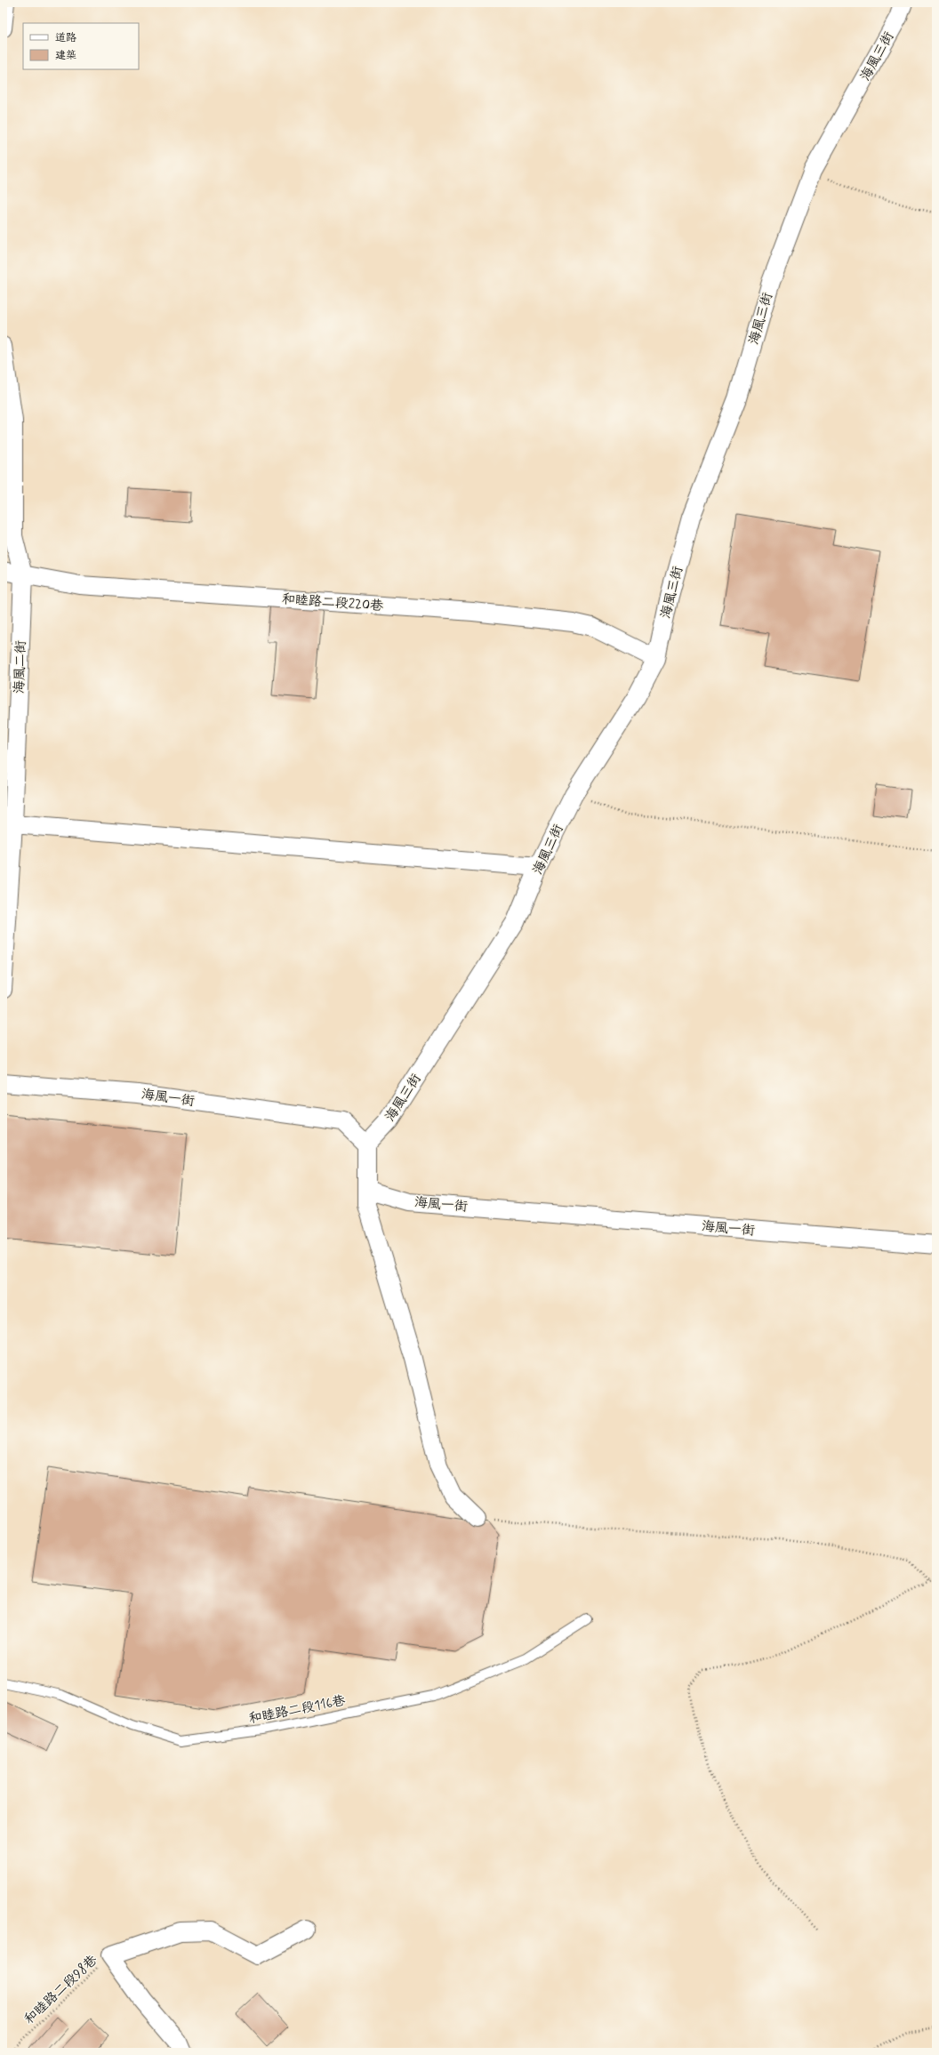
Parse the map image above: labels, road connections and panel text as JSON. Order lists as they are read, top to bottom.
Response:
{
  "streets": {
    "street": [
      "海風三街",
      "和睦路二段220巷",
      "海風二街",
      "海風一街"
    ],
    "lane": ["和睦路二段116巷"],
    "path": ["和睦路二段98巷"]
  },
  "crossings": [
    ["海風三街", "和睦路二段220巷"],
    ["海風三街", "海風一街"],
    ["和睦路二段220巷", "海風二街"]
  ],
  "legend": ["道路", "建築"]
}
